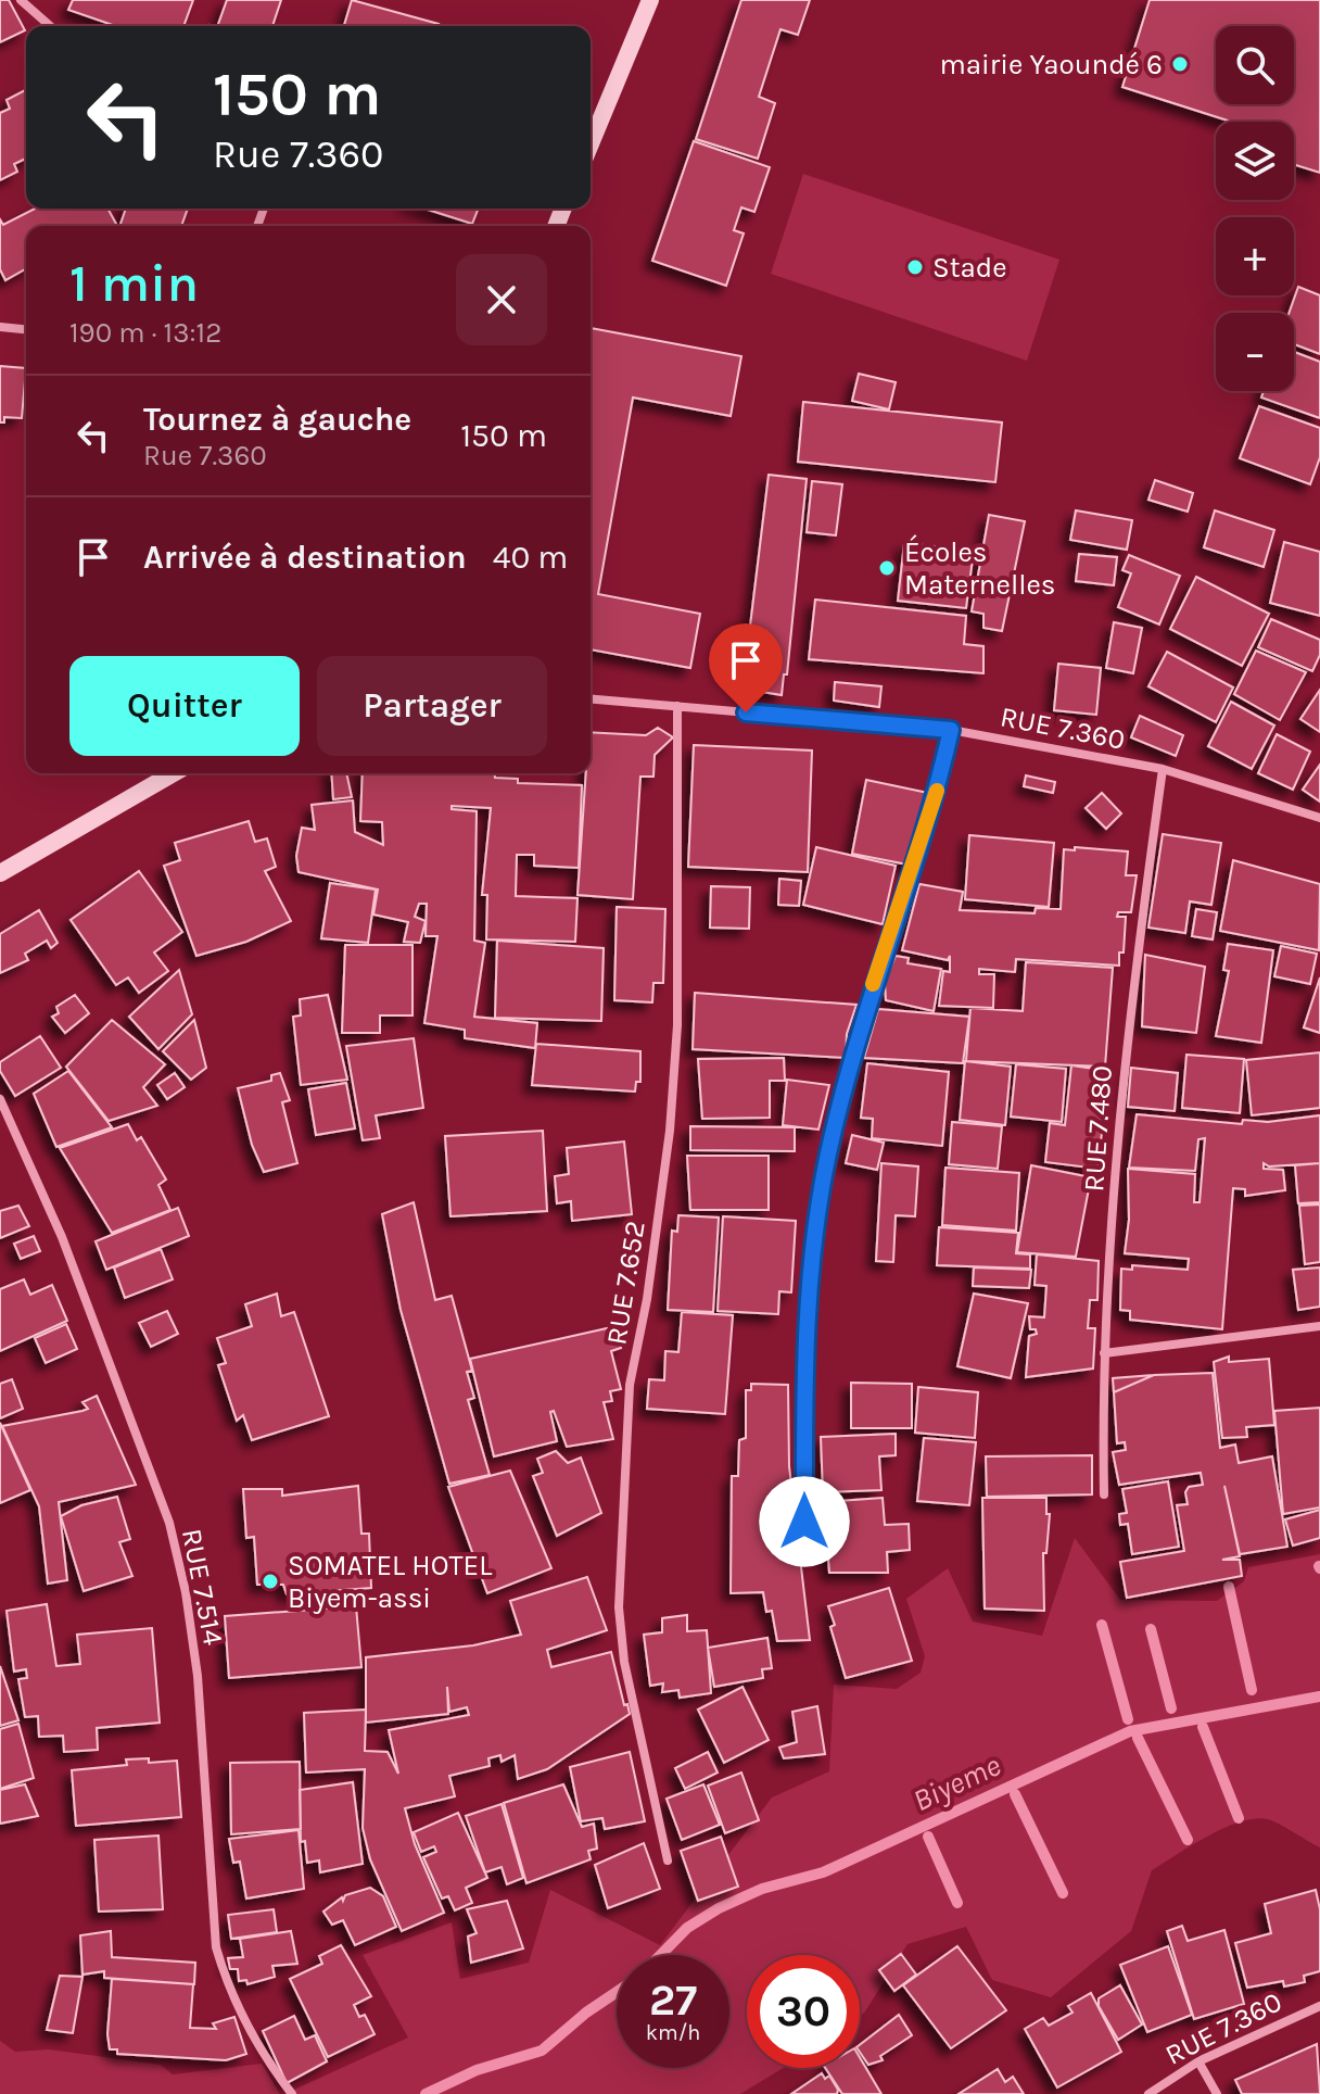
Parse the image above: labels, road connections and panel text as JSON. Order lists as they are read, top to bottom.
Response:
{
  "streets": {
    "street": [
      "RUE 7.360",
      "RUE 7.480",
      "RUE 7.652",
      "RUE 7.514"
    ]
  },
  "crossings": [
    ["RUE 7.360", "RUE 7.480"],
    ["RUE 7.360", "RUE 7.652"]
  ],
  "water": ["Biyeme"],
  "places": [
    "mairie Yaoundé 6",
    "Stade",
    "Écoles Maternelles",
    "SOMATEL HOTEL Biyem-assi"
  ],
  "page": {
    "map_buttons": ["+", "−"],
    "turn": ["150 m", "Rue 7.360"],
    "heading": ["1 min", "190 m · 13:12"],
    "list": [
      {
        "name": "Tournez à gauche",
        "note": "Rue 7.360",
        "value": "150 m"
      },
      {
        "name": "Arrivée à destination",
        "value": "40 m"
      }
    ],
    "buttons": ["Quitter", "Partager"],
    "speed": "27 km/h",
    "limit": "30"
  }
}
